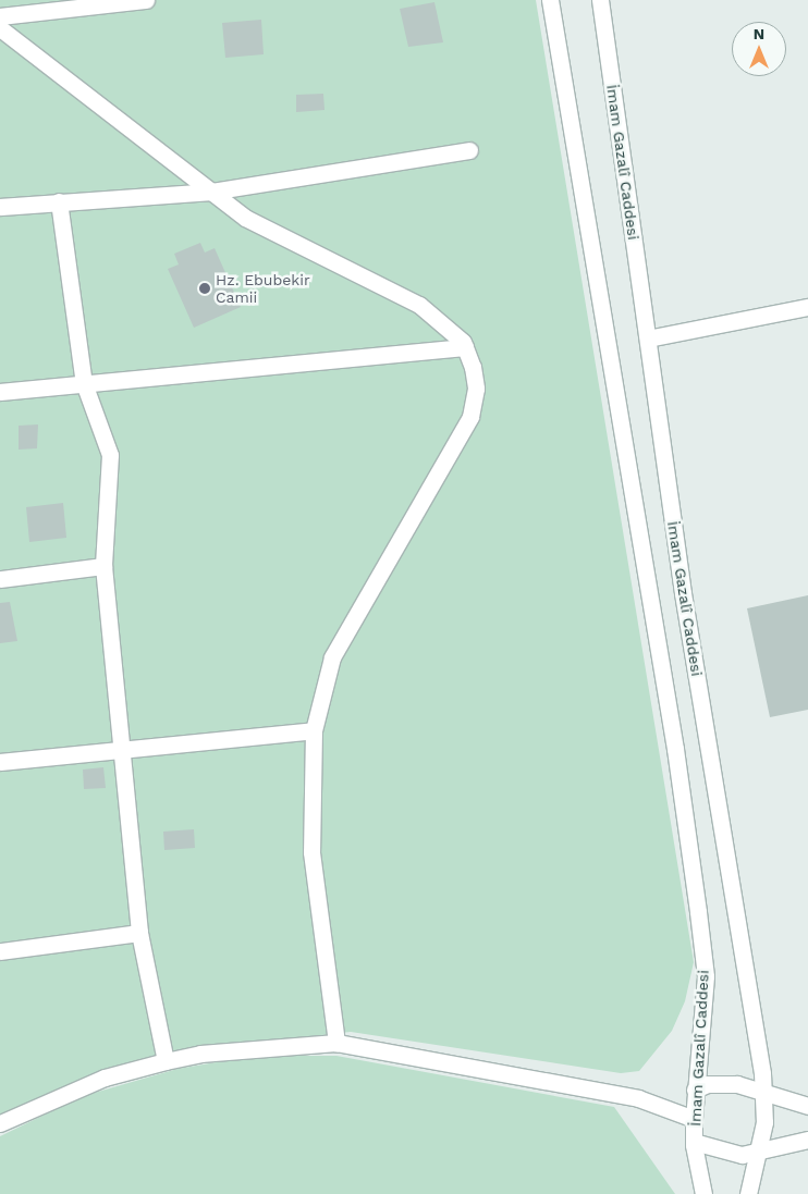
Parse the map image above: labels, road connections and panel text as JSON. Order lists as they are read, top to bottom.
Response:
{
  "streets": {
    "street": ["İmam Gazalî Caddesi"]
  },
  "places": ["Hz. Ebubekir Camii"],
  "north": "top"
}
